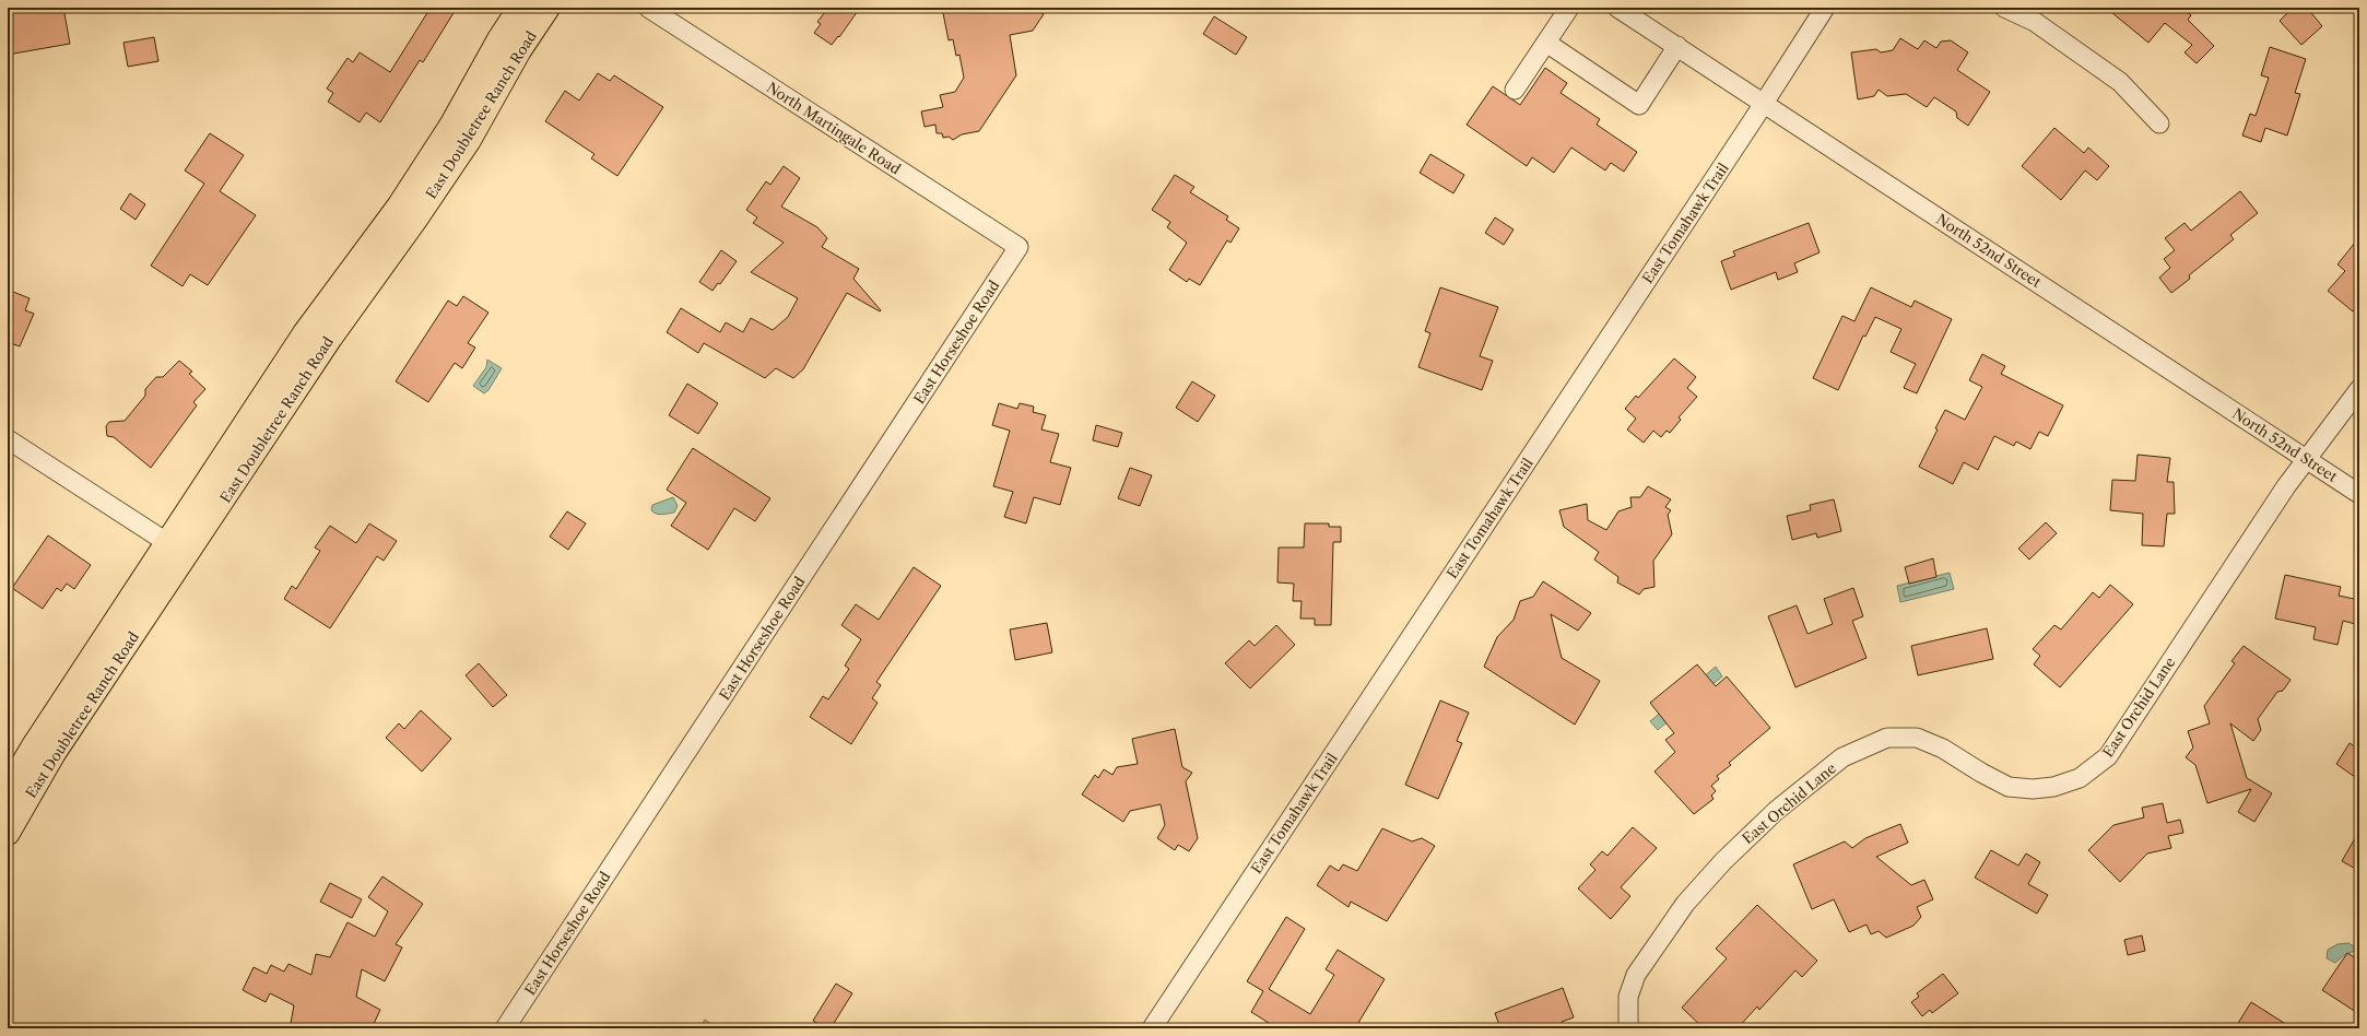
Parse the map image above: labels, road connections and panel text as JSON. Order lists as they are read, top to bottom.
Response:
{
  "streets": {
    "main road": ["East Doubletree Ranch Road"],
    "street": [
      "North Martingale Road",
      "East Tomahawk Trail",
      "North 52nd Street",
      "East Horseshoe Road",
      "East Orchid Lane"
    ]
  },
  "crossings": [
    ["North Martingale Road", "East Horseshoe Road"],
    ["East Tomahawk Trail", "North 52nd Street"],
    ["North 52nd Street", "East Orchid Lane"]
  ]
}
